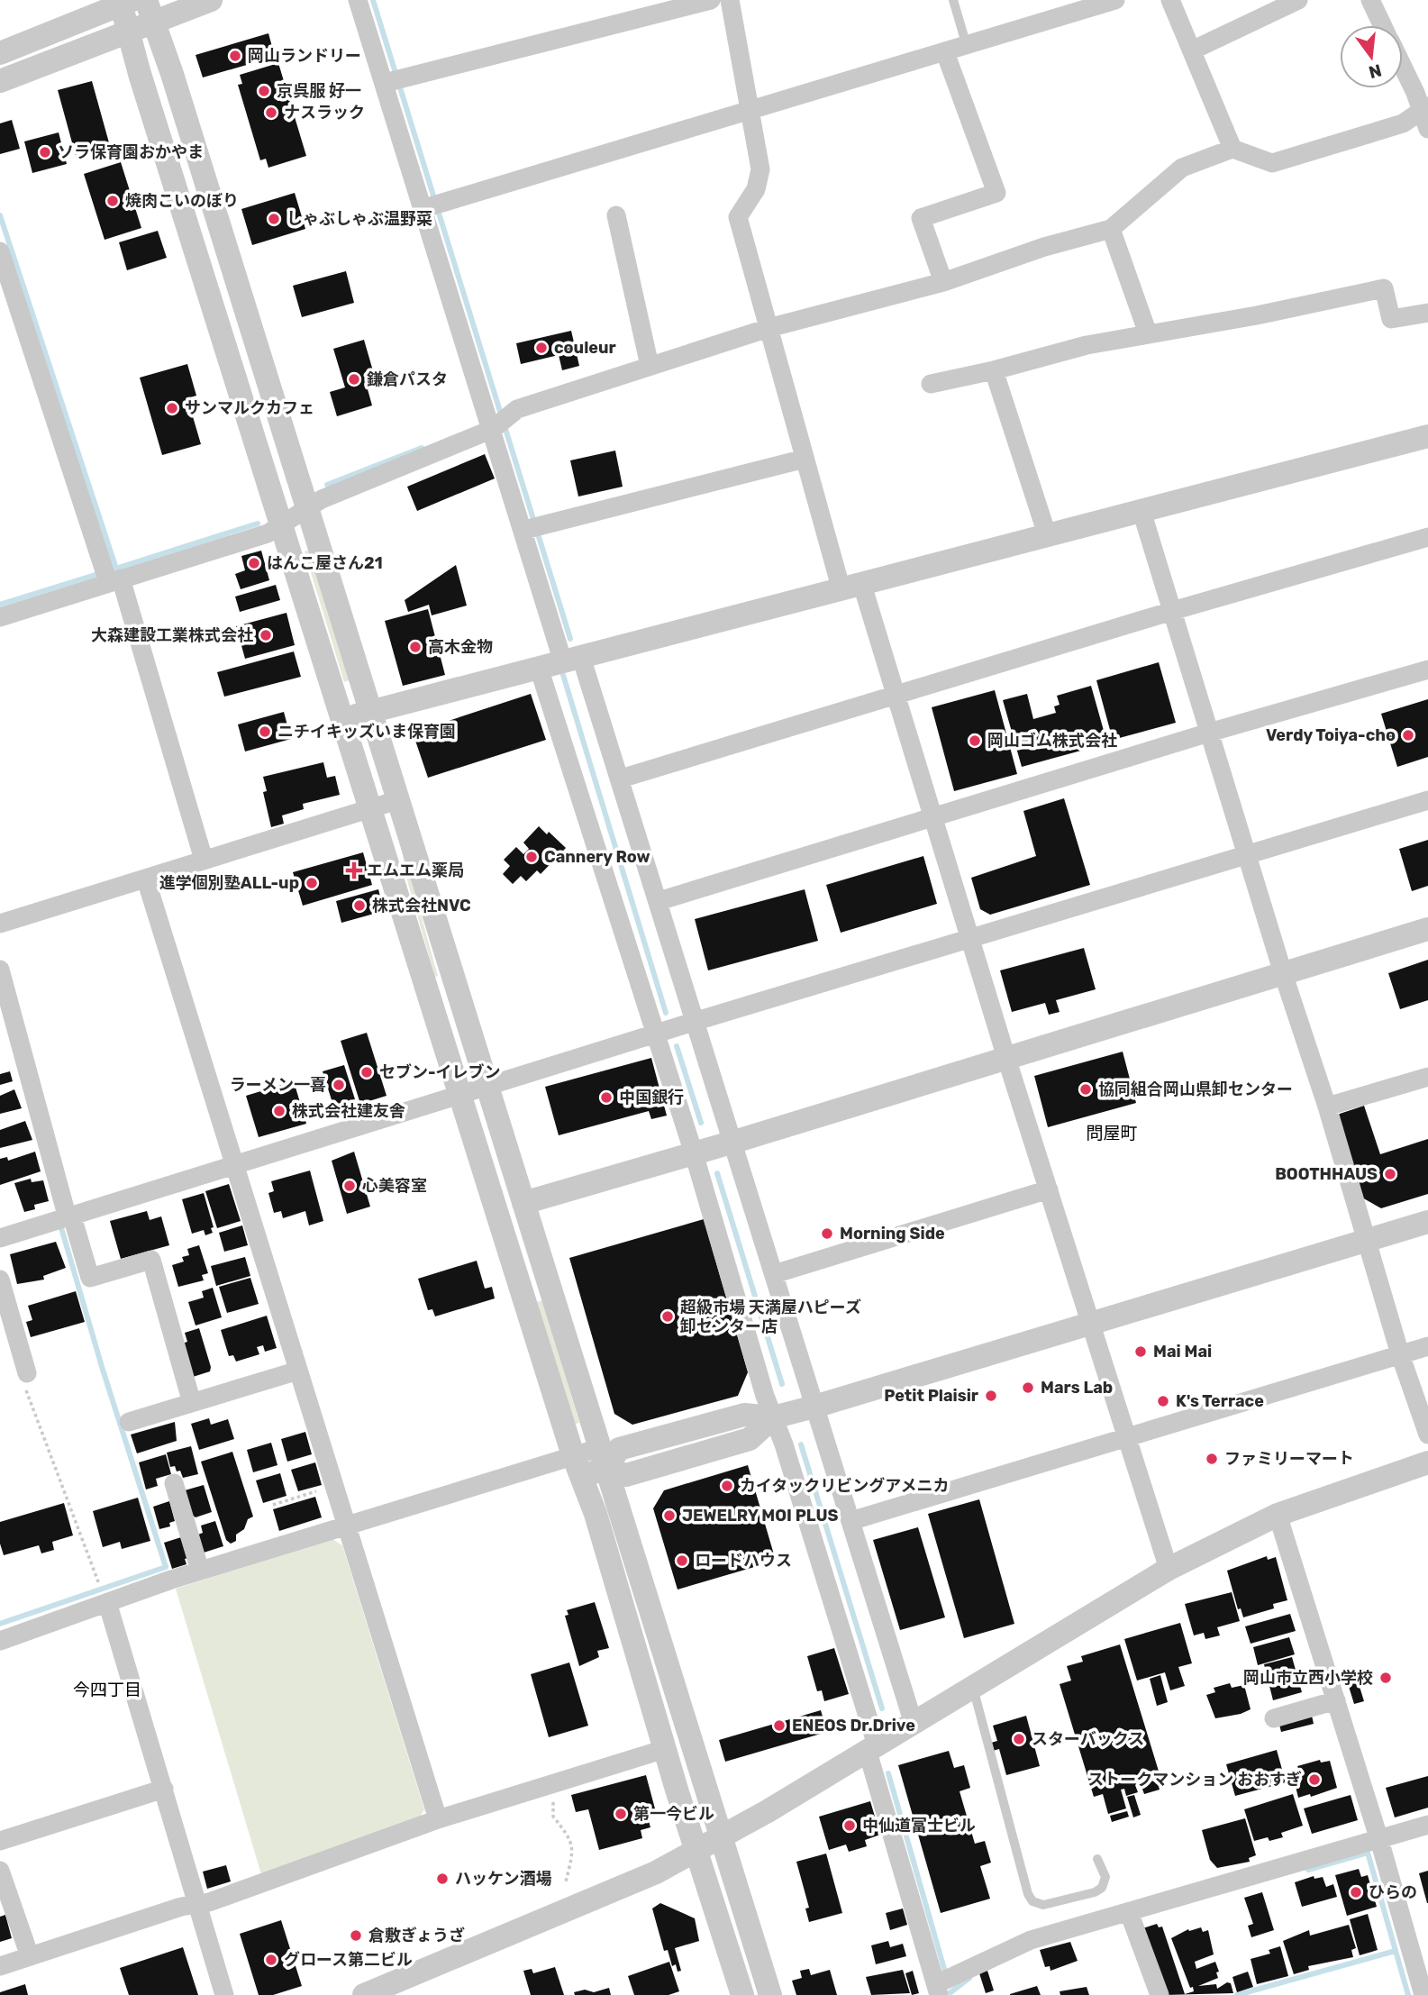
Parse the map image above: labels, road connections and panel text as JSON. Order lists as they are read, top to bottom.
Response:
{
  "districts": ["問屋町", "今四丁目"],
  "places": {
    "other": [
      "岡山ランドリー",
      "京呉服 好一",
      "ナスラック",
      "ソラ保育園おかやま",
      "焼肉こいのぼり",
      "しゃぶしゃぶ温野菜",
      "couleur",
      "鎌倉パスタ",
      "サンマルクカフェ",
      "はんこ屋さん21",
      "大森建設工業株式会社",
      "高木金物",
      "ニチイキッズいま保育園",
      "Verdy Toiya-cho",
      "岡山ゴム株式会社",
      "Cannery Row",
      "進学個別塾ALL-up",
      "株式会社NVC",
      "セブン-イレブン",
      "ラーメン一喜",
      "協同組合岡山県卸センター",
      "中国銀行",
      "株式会社建友舎",
      "BOOTHHAUS",
      "心美容室",
      "Morning Side",
      "超級市場 天満屋ハピーズ 卸センター店",
      "Mai Mai",
      "Mars Lab",
      "Petit Plaisir",
      "K's Terrace",
      "ファミリーマート",
      "カイタックリビングアメニカ",
      "JEWELRY MOI PLUS",
      "ロードハウス",
      "岡山市立西小学校",
      "ENEOS Dr.Drive",
      "スターバックス",
      "ストークマンション おおすぎ",
      "第一今ビル",
      "中仙道富士ビル",
      "ハッケン酒場",
      "ひらの",
      "倉敷ぎょうざ",
      "グロース第二ビル"
    ],
    "health": ["エムエム薬局"]
  },
  "north": "bottom"
}
